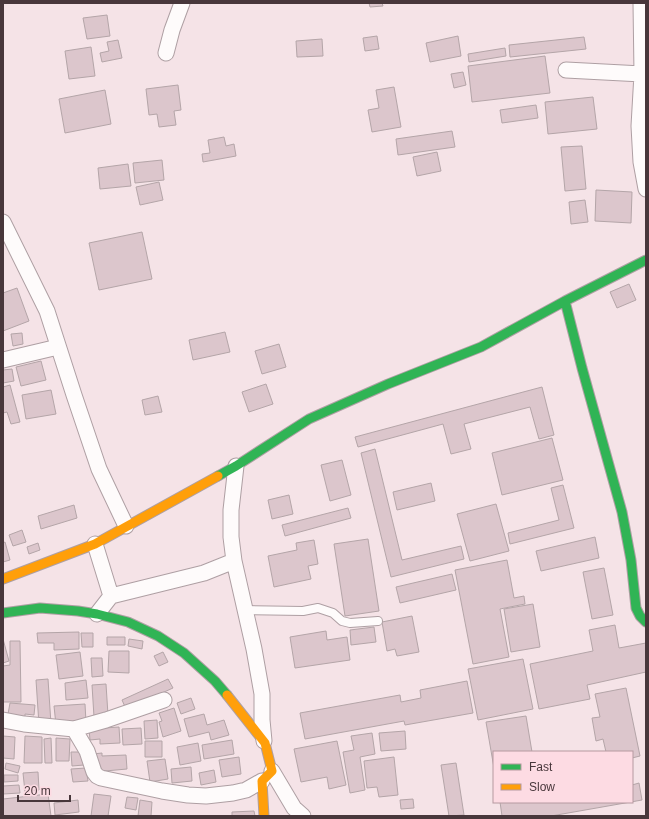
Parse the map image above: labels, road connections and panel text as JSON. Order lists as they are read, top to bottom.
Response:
{
  "legend": ["Fast", "Slow"],
  "scale_bar": "20 m"
}
